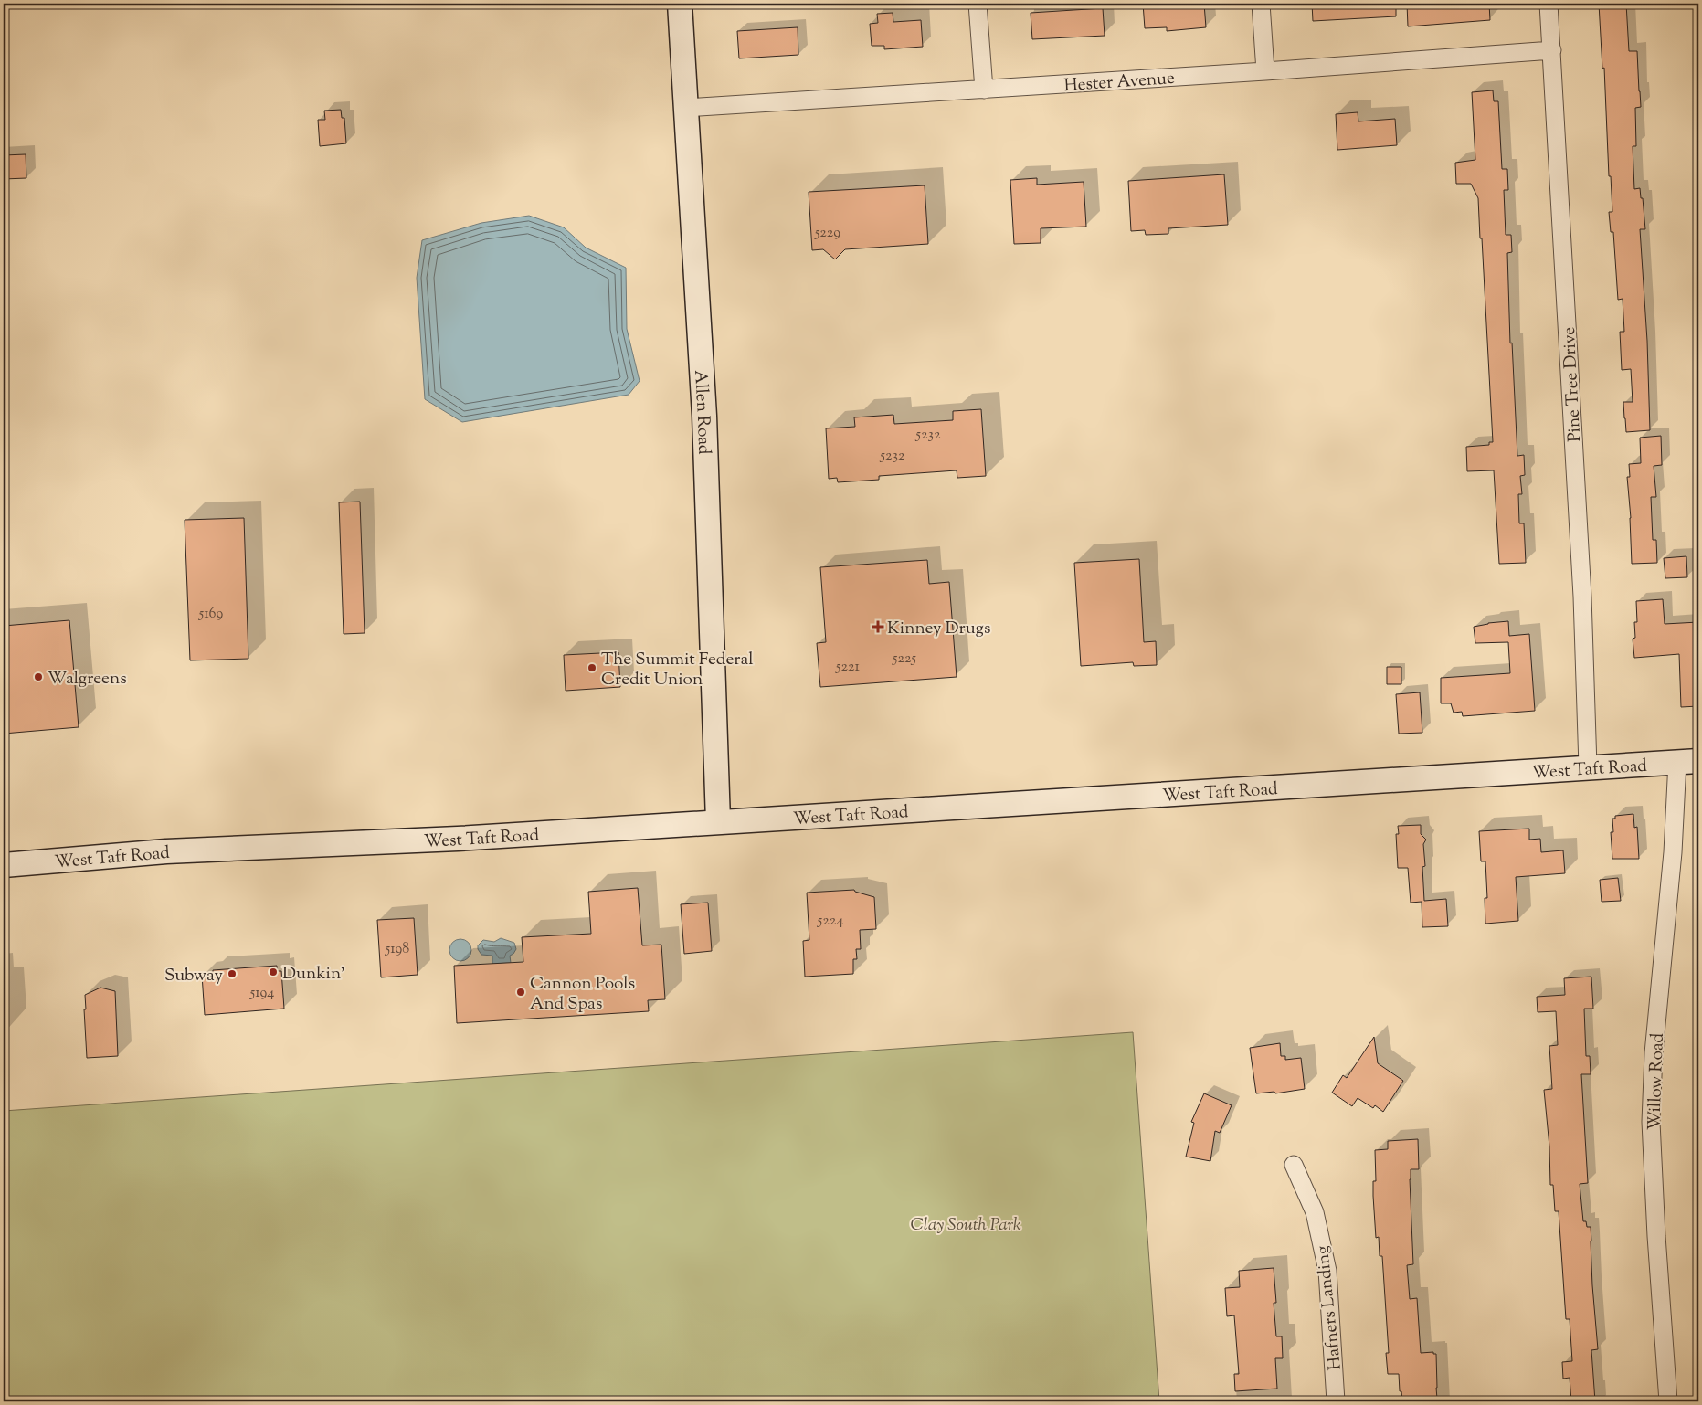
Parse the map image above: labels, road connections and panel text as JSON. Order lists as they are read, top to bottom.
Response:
{
  "streets": {
    "main road": ["Allen Road", "West Taft Road"],
    "street": [
      "Hester Avenue",
      "Pine Tree Drive",
      "Willow Road",
      "Hafners Landing"
    ]
  },
  "crossings": [
    ["Hester Avenue", "Pine Tree Drive"],
    ["Hester Avenue", "Allen Road"],
    ["Pine Tree Drive", "West Taft Road"],
    ["Allen Road", "West Taft Road"],
    ["West Taft Road", "Willow Road"]
  ],
  "parks": ["Clay South Park"],
  "places": {
    "health": ["Kinney Drugs"],
    "other": [
      "The Summit Federal Credit Union",
      "Walgreens",
      "Dunkin'",
      "Subway",
      "Cannon Pools And Spas"
    ]
  },
  "house_numbers": [
    "5229",
    "5232",
    "5232",
    "5169",
    "5225",
    "5221",
    "5224",
    "5198",
    "5194"
  ]
}
